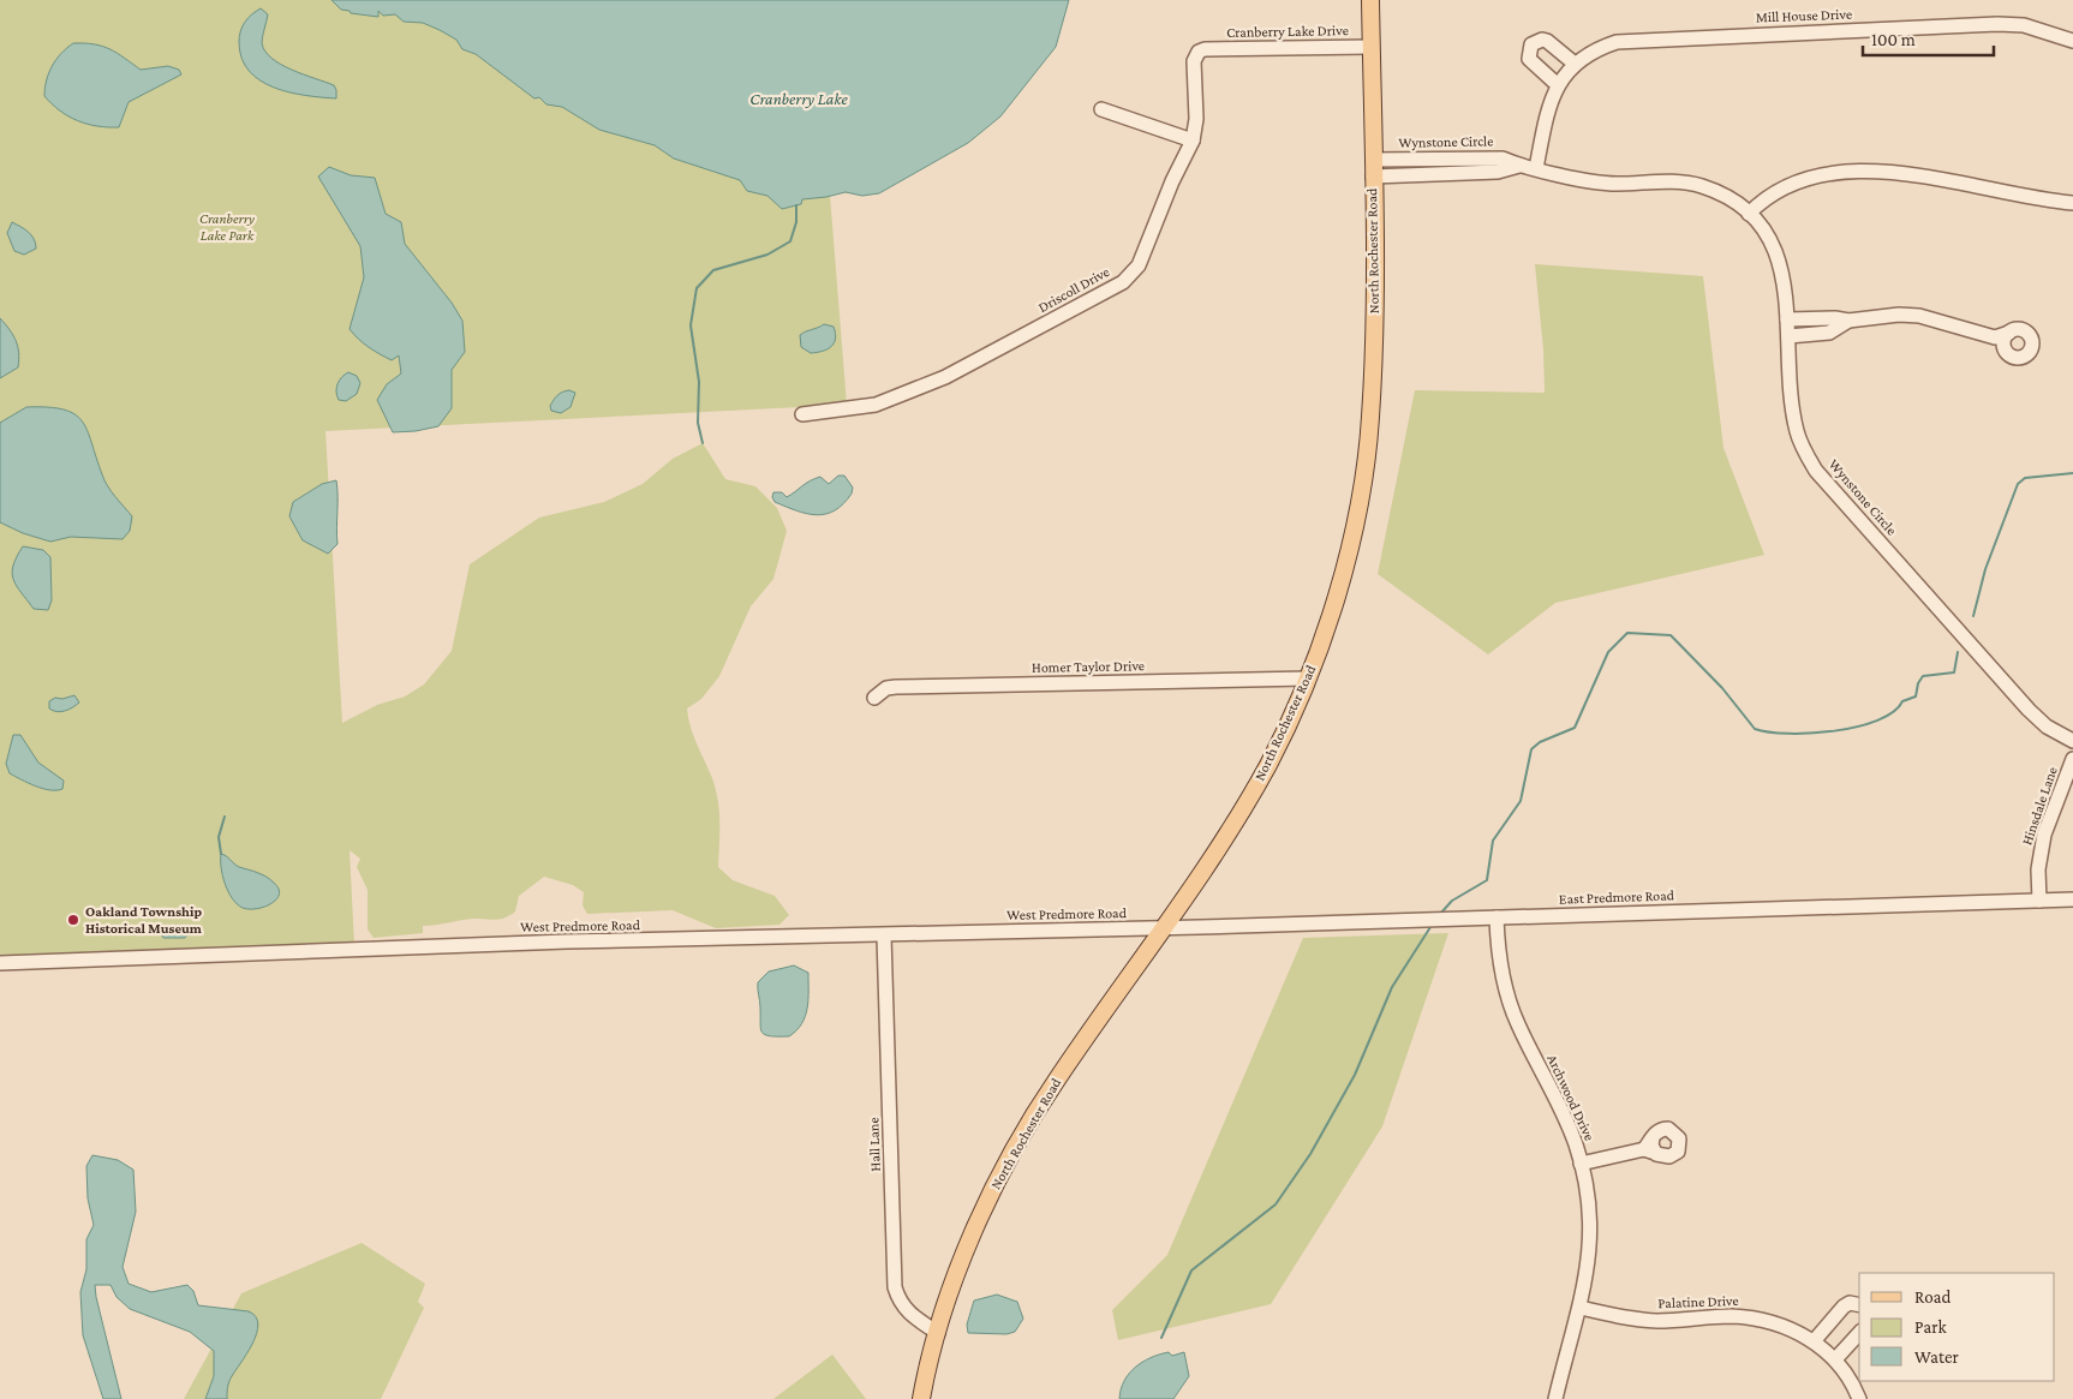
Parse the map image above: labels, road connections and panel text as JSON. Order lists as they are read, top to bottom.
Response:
{
  "streets": {
    "main road": ["North Rochester Road"],
    "street": [
      "Mill House Drive",
      "Cranberry Lake Drive",
      "Wynstone Circle",
      "Driscoll Drive",
      "Homer Taylor Drive",
      "Hinsdale Lane",
      "East Predmore Road",
      "West Predmore Road",
      "Archwood Drive",
      "Hall Lane",
      "Palatine Drive"
    ]
  },
  "crossings": [
    ["Mill House Drive", "Wynstone Circle"],
    ["Cranberry Lake Drive", "North Rochester Road"],
    ["Cranberry Lake Drive", "Driscoll Drive"],
    ["Wynstone Circle", "North Rochester Road"],
    ["North Rochester Road", "Homer Taylor Drive"],
    ["North Rochester Road", "East Predmore Road"],
    ["North Rochester Road", "West Predmore Road"],
    ["North Rochester Road", "Hall Lane"],
    ["Hinsdale Lane", "East Predmore Road"],
    ["East Predmore Road", "West Predmore Road"],
    ["East Predmore Road", "Archwood Drive"],
    ["West Predmore Road", "Hall Lane"],
    ["Archwood Drive", "Palatine Drive"]
  ],
  "water": ["Cranberry Lake"],
  "parks": ["Cranberry Lake Park"],
  "places": ["Oakland Township Historical Museum"],
  "legend": ["Road", "Park", "Water"],
  "scale_bar": "100 m"
}
